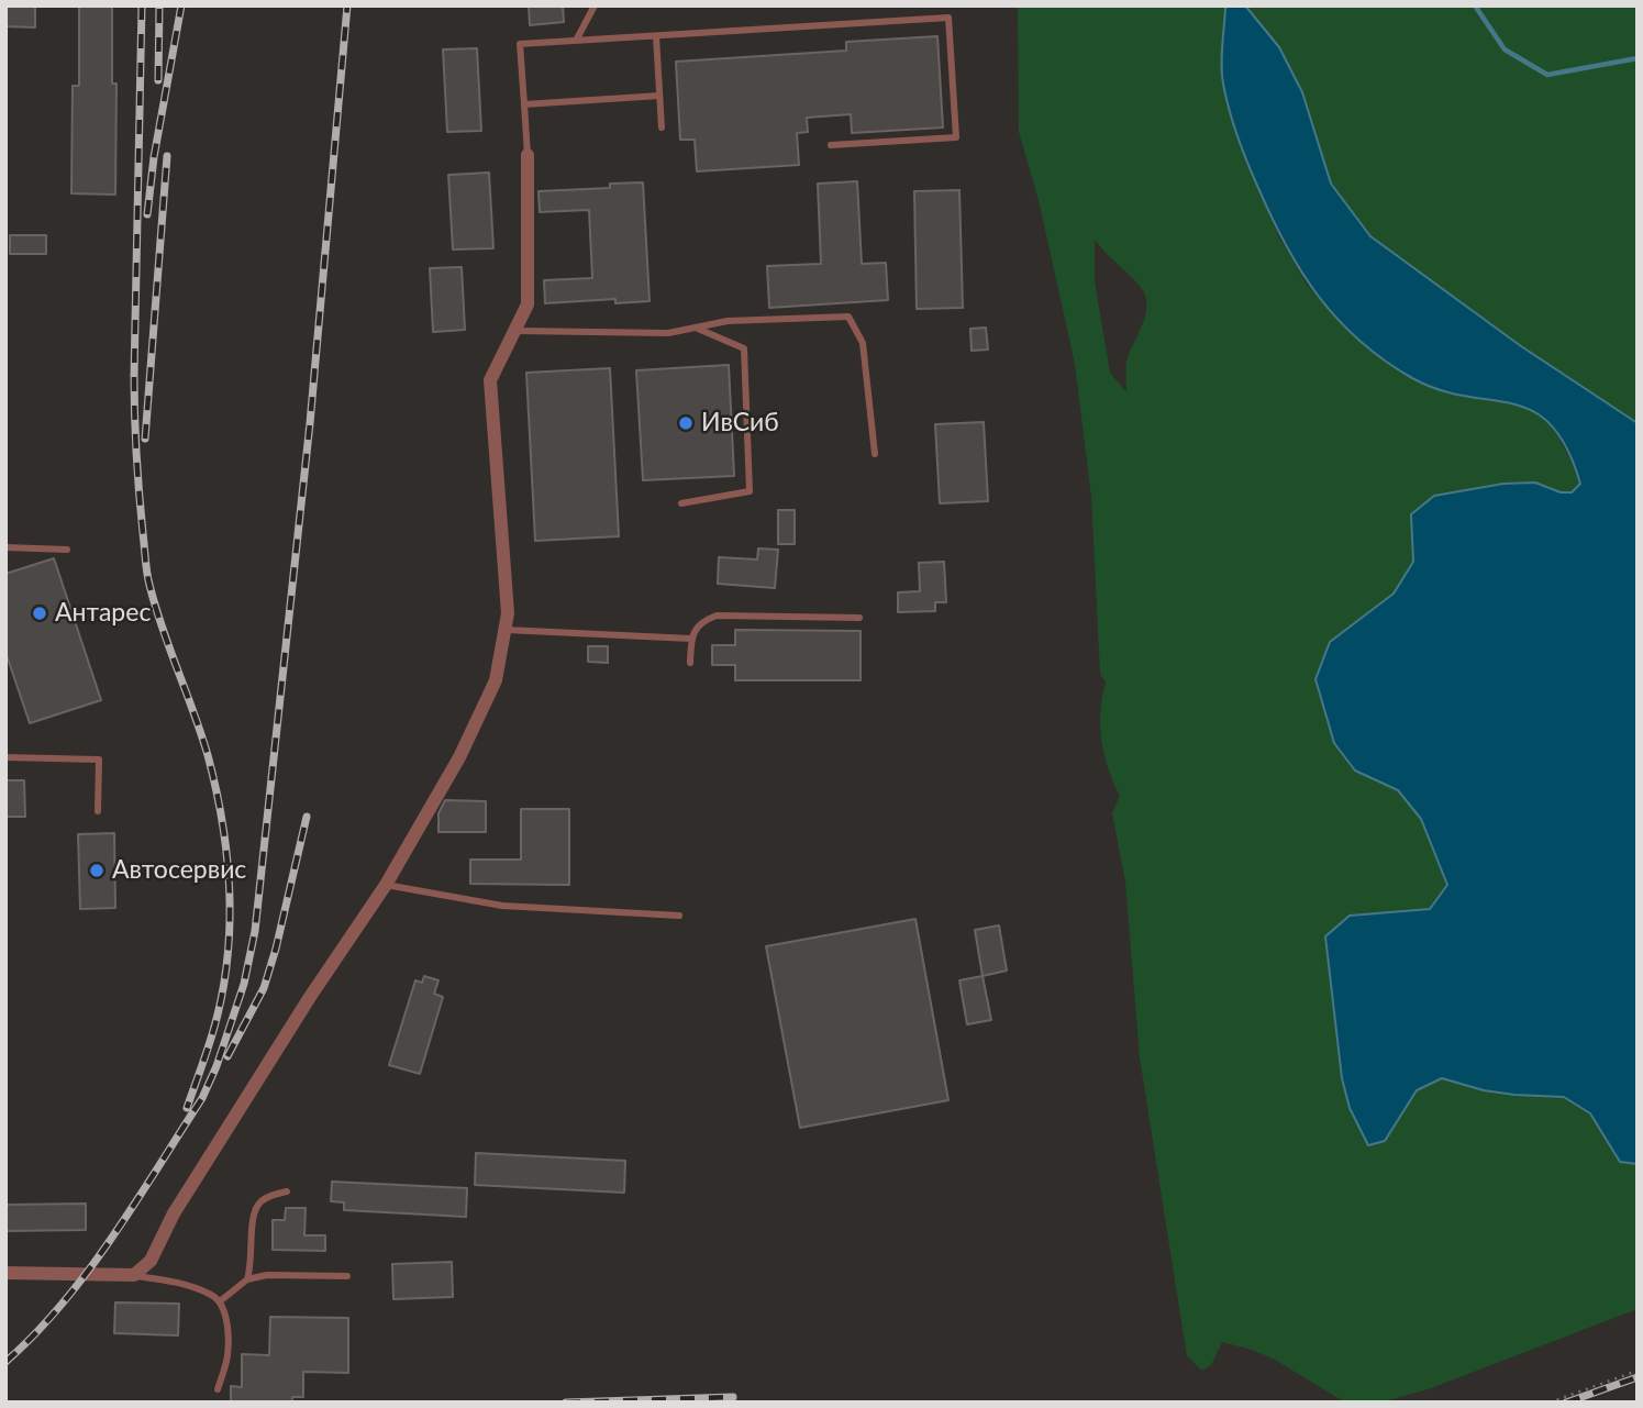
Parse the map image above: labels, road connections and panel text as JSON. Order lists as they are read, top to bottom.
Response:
{
  "places": ["ИвСиб", "Антарес", "Автосервис"]
}
